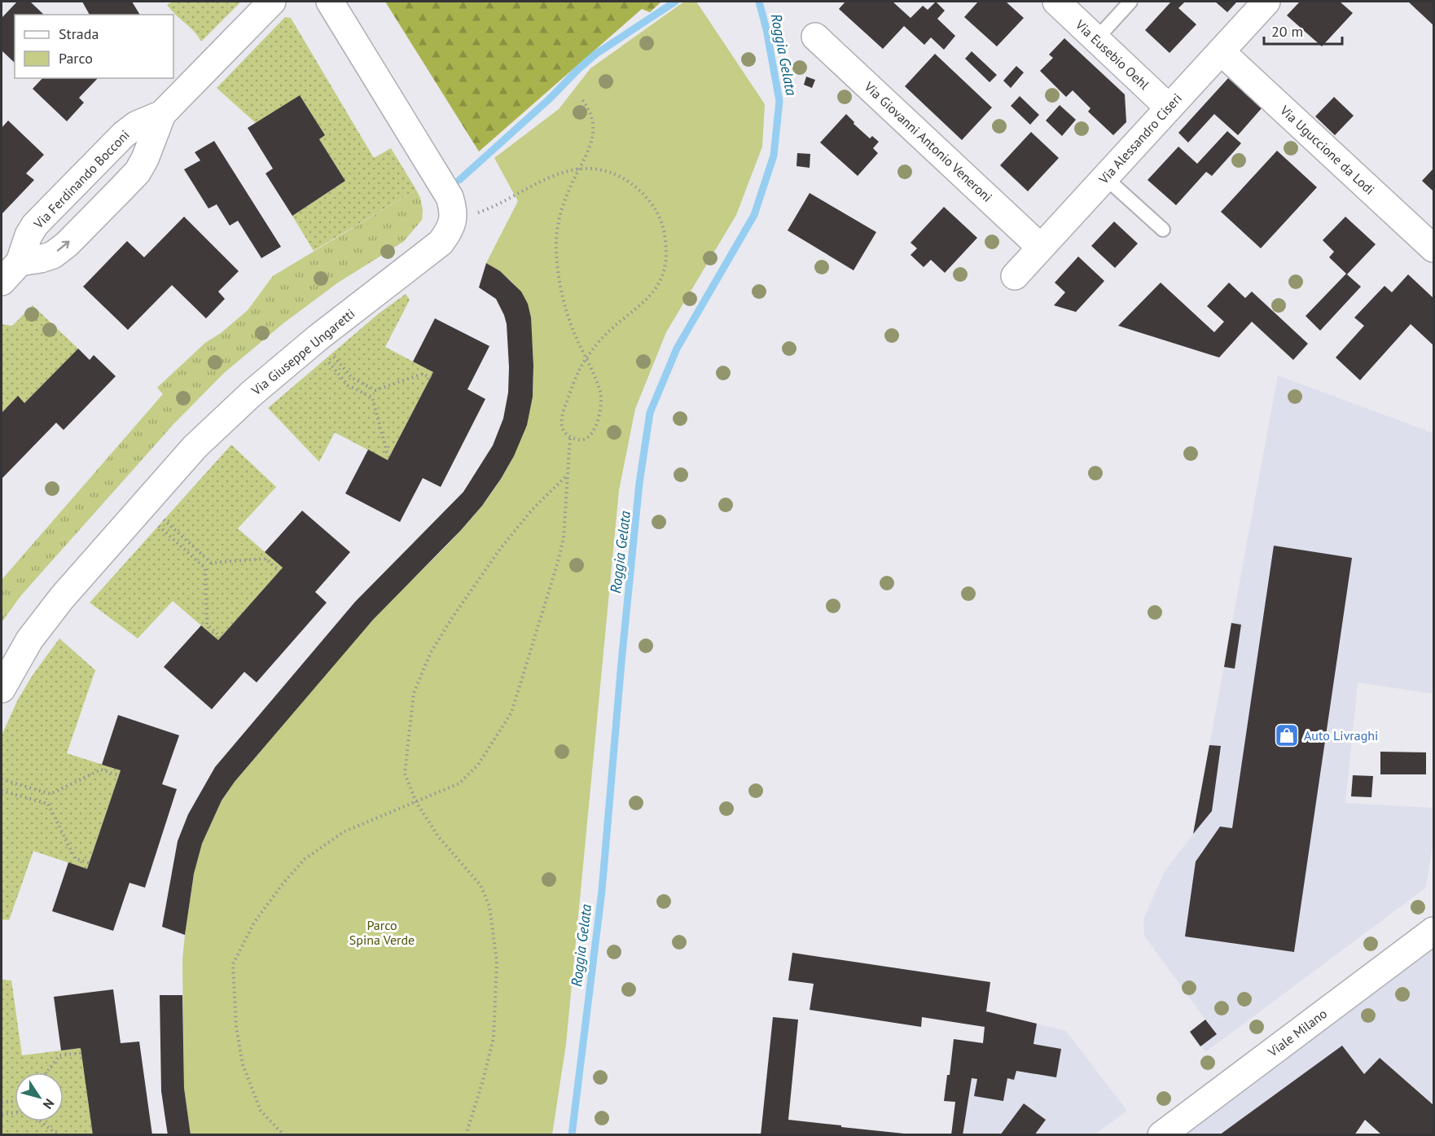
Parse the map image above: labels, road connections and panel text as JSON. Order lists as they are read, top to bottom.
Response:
{
  "streets": {
    "street": [
      "Via Eusebio Oehl",
      "Via Alessandro Ciseri",
      "Via Giovanni Antonio Veneroni",
      "Via Uguccione da Lodi",
      "Via Ferdinando Bocconi",
      "Via Giuseppe Ungaretti",
      "Viale Milano"
    ]
  },
  "crossings": [
    ["Via Eusebio Oehl", "Via Alessandro Ciseri"],
    ["Via Alessandro Ciseri", "Via Giovanni Antonio Veneroni"],
    ["Via Alessandro Ciseri", "Via Uguccione da Lodi"]
  ],
  "water": ["Roggia Gelata"],
  "parks": ["Parco Spina Verde"],
  "places": {
    "shop": ["Auto Livraghi"]
  },
  "legend": ["Strada", "Parco"],
  "scale_bar": "20 m",
  "north": "bottom right"
}
